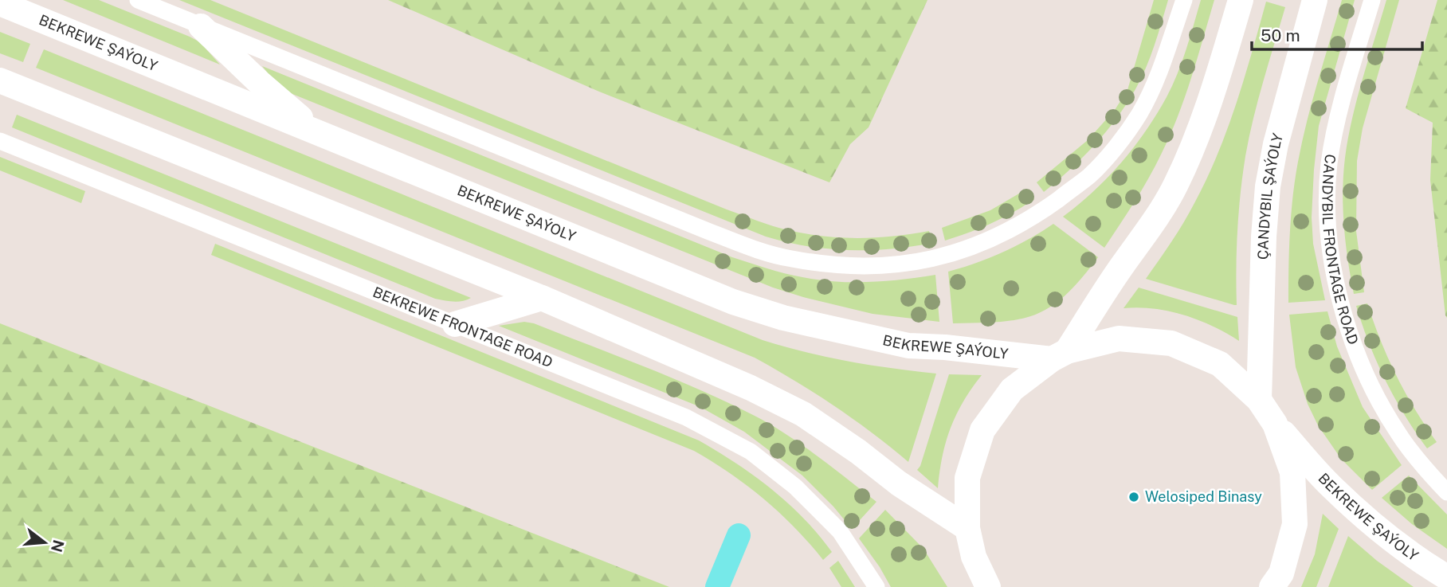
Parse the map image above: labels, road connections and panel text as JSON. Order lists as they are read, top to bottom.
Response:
{
  "streets": {
    "main road": ["BEKREWE ŞAÝOLY", "ÇANDYBIL ŞAÝOLY"],
    "street": ["CANDYBIL FRONTAGE ROAD", "BEKREWE FRONTAGE ROAD"]
  },
  "places": ["Welosiped Binasy"],
  "scale_bar": "50 m",
  "north": "right"
}
